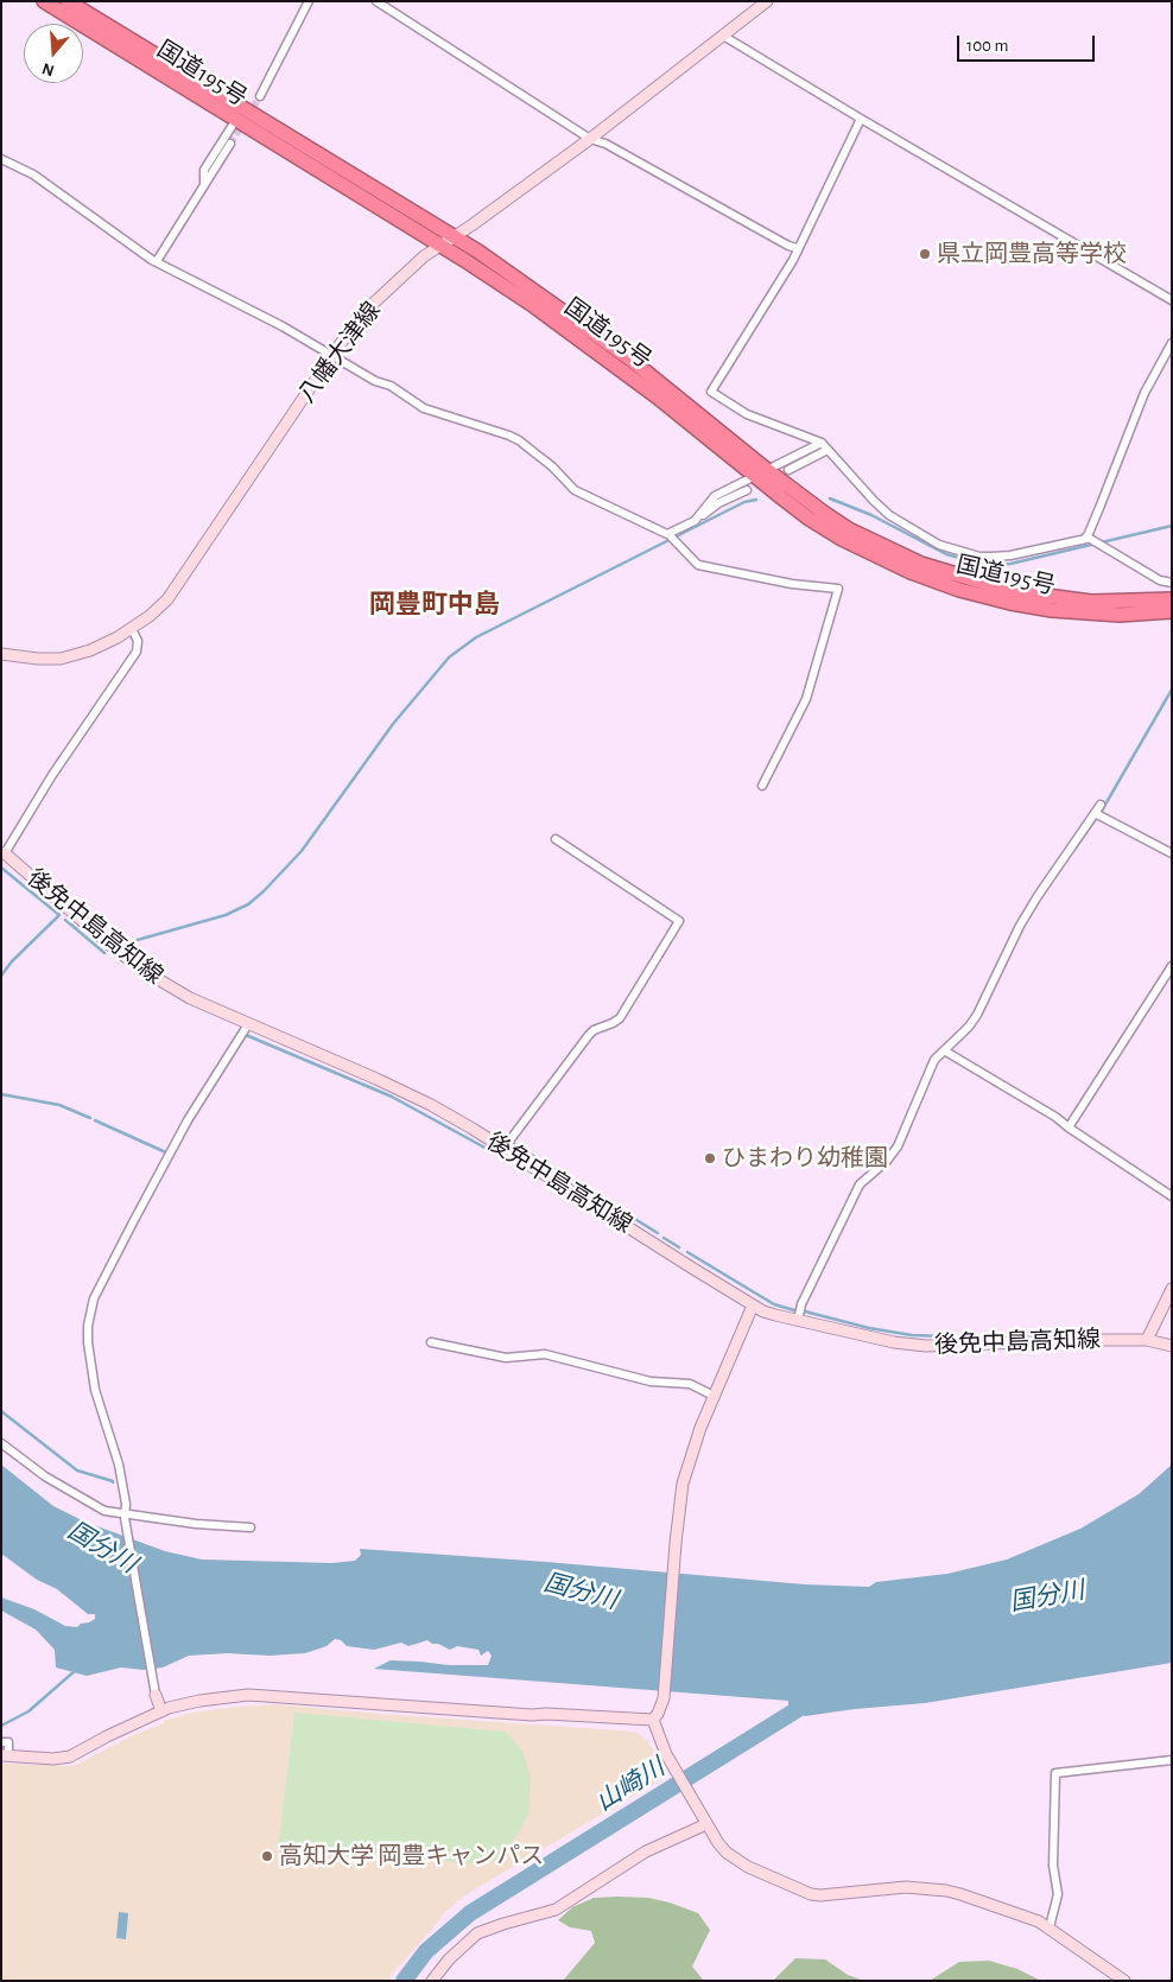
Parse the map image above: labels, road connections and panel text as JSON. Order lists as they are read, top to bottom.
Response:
{
  "streets": {
    "highway": ["国道195号"],
    "main road": ["八幡大津線", "後免中島高知線"]
  },
  "crossings": [
    ["国道195号", "八幡大津線"]
  ],
  "districts": ["岡豊町中島"],
  "water": ["国分川", "山崎川"],
  "places": ["県立岡豊高等学校", "ひまわり幼稚園", "高知大学 岡豊キャンパス"],
  "scale_bar": "100 m",
  "north": "bottom"
}
